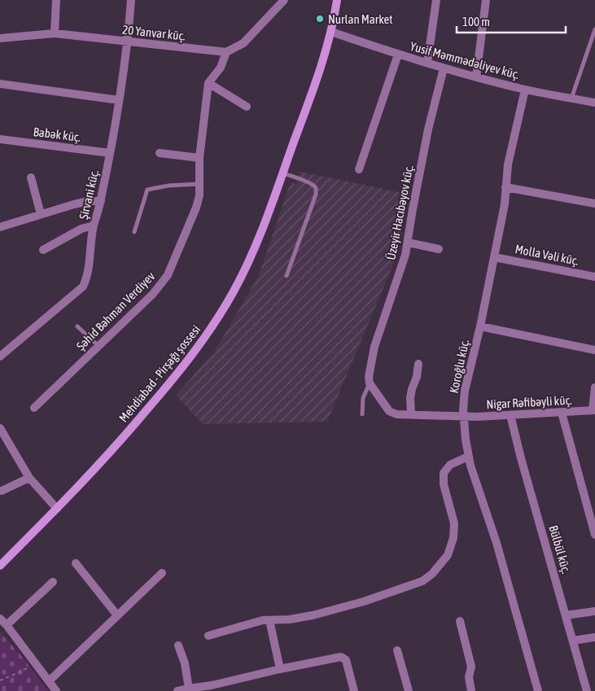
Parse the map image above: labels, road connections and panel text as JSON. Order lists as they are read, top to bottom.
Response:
{
  "streets": {
    "main road": ["Mehdiabad - Pirşağı şossesi"],
    "street": [
      "20 Yanvar küç.",
      "Yusif Məmmədəliyev küç.",
      "Babək küç.",
      "Şirvani küç.",
      "Üzeyir Hacıbəyov küç.",
      "Molla Vəli küç.",
      "Şəhid Bəhman Verdiyev",
      "Koroğlu küç.",
      "Nigar Rəfibəyli küç.",
      "Bülbül küç."
    ]
  },
  "crossings": [
    ["20 Yanvar küç.", "Şirvani küç."],
    ["Yusif Məmmədəliyev küç.", "Üzeyir Hacıbəyov küç."],
    ["Yusif Məmmədəliyev küç.", "Koroğlu küç."],
    ["Yusif Məmmədəliyev küç.", "Mehdiabad - Pirşağı şossesi"],
    ["Babək küç.", "Şirvani küç."],
    ["Üzeyir Hacıbəyov küç.", "Nigar Rəfibəyli küç."],
    ["Molla Vəli küç.", "Koroğlu küç."],
    ["Koroğlu küç.", "Nigar Rəfibəyli küç."],
    ["Nigar Rəfibəyli küç.", "Bülbül küç."]
  ],
  "places": ["Nurlan Market"],
  "scale_bar": "100 m"
}
